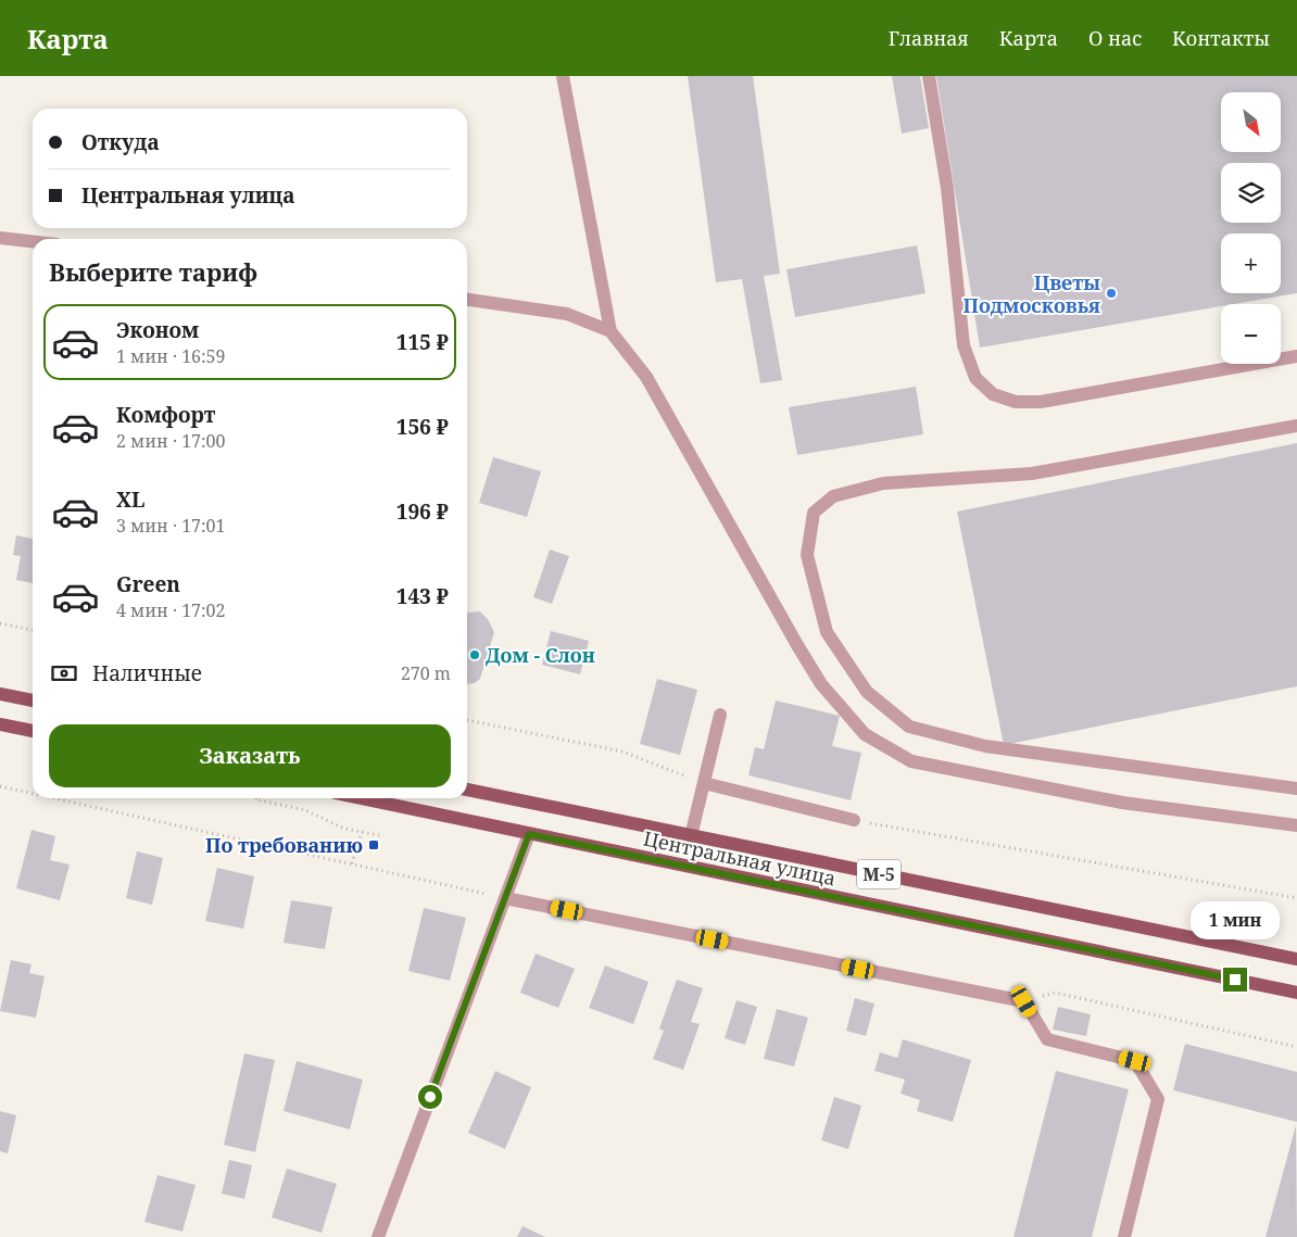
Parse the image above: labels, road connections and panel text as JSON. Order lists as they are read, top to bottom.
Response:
{
  "streets": {
    "main road": ["Центральная улица", "М-5"]
  },
  "places": {
    "other": ["Цветы Подмосковья", "Дом - Слон"],
    "transit": ["По требованию"]
  },
  "north": "bottom right",
  "page": {
    "header": "Карта",
    "nav": [
      "Главная",
      "Карта",
      "О нас",
      "Контакты"
    ],
    "map_buttons": ["+", "−"],
    "banner": ["Откуда", "Центральная улица"],
    "heading": "Выберите тариф",
    "list": [
      {
        "name": "Эконом",
        "note": "1 мин · 16:59",
        "value": "115 ₽"
      },
      {
        "name": "Комфорт",
        "note": "2 мин · 17:00",
        "value": "156 ₽"
      },
      {
        "name": "XL",
        "note": "3 мин · 17:01",
        "value": "196 ₽"
      },
      {
        "name": "Green",
        "note": "4 мин · 17:02",
        "value": "143 ₽"
      }
    ],
    "pay": ["Наличные", "270 m"],
    "buttons": "Заказать",
    "bubble": "1 мин"
  }
}
